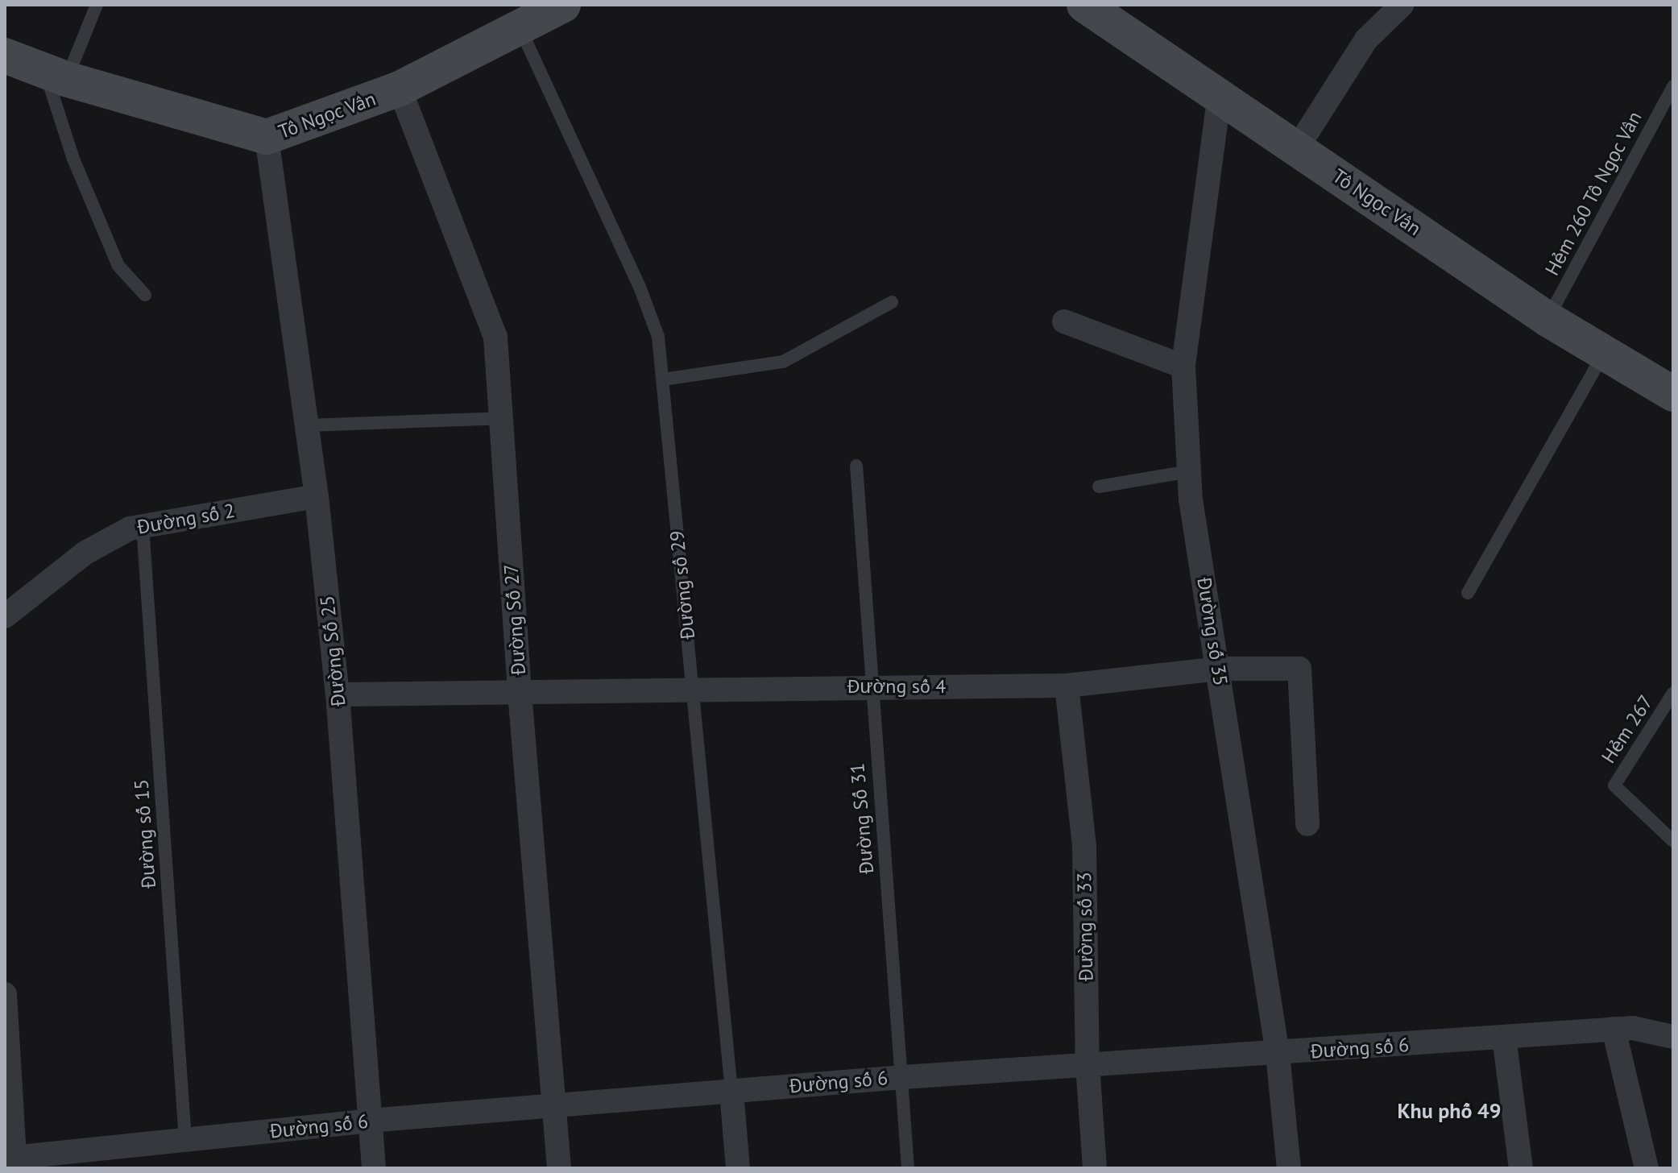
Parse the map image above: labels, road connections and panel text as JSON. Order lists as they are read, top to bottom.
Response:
{
  "streets": {
    "main road": ["Tô Ngọc Vân"],
    "street": [
      "Đường số 2",
      "Đường số 29",
      "Đường Số 27",
      "Đường số 35",
      "Đường Số 25",
      "Đường số 4",
      "Đường số 33",
      "Đường số 6"
    ],
    "lane": [
      "Hẻm 260 Tô Ngọc Vân",
      "Hẻm 267",
      "Đường Số 31",
      "Đường số 15"
    ]
  },
  "crossings": [
    ["Tô Ngọc Vân", "Hẻm 260 Tô Ngọc Vân"],
    ["Tô Ngọc Vân", "Đường số 29"],
    ["Tô Ngọc Vân", "Đường Số 27"],
    ["Tô Ngọc Vân", "Đường số 35"],
    ["Tô Ngọc Vân", "Đường Số 25"],
    ["Đường số 2", "Đường Số 25"],
    ["Đường số 2", "Đường số 15"],
    ["Đường số 29", "Đường số 4"],
    ["Đường số 29", "Đường số 6"],
    ["Đường Số 27", "Đường số 4"],
    ["Đường Số 27", "Đường số 6"],
    ["Đường số 35", "Đường số 4"],
    ["Đường số 35", "Đường số 6"],
    ["Đường Số 25", "Đường số 4"],
    ["Đường Số 25", "Đường số 6"],
    ["Đường số 4", "Đường Số 31"],
    ["Đường số 4", "Đường số 33"],
    ["Đường Số 31", "Đường số 6"],
    ["Đường số 15", "Đường số 6"],
    ["Đường số 33", "Đường số 6"]
  ],
  "districts": ["Khu phố 49"]
}
